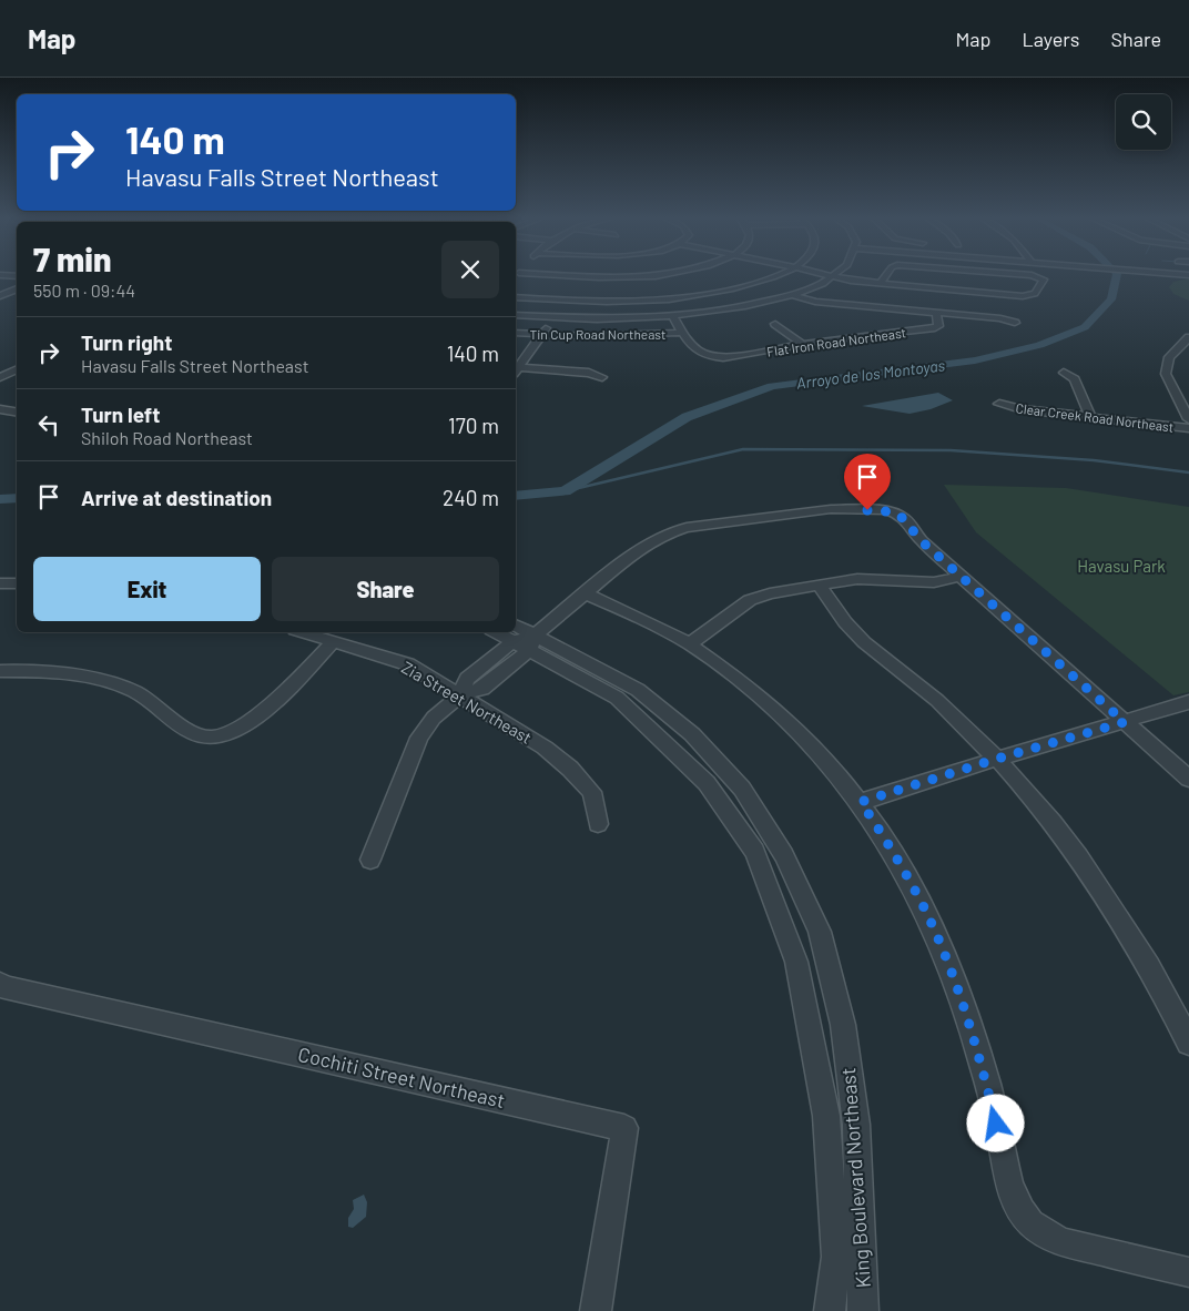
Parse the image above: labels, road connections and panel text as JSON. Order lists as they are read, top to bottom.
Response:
{
  "streets": {
    "street": [
      "Tin Cup Road Northeast",
      "Flat Iron Road Northeast",
      "Clear Creek Road Northeast",
      "Zia Street Northeast",
      "Cochiti Street Northeast",
      "King Boulevard Northeast"
    ]
  },
  "crossings": [
    ["Tin Cup Road Northeast", "Flat Iron Road Northeast"]
  ],
  "water": ["Arroyo de los Montoyas"],
  "parks": ["Havasu Park"],
  "page": {
    "header": "Map",
    "nav": ["Map", "Layers", "Share"],
    "turn": ["140 m", "Havasu Falls Street Northeast"],
    "heading": ["7 min", "550 m · 09:44"],
    "list": [
      {
        "name": "Turn right",
        "note": "Havasu Falls Street Northeast",
        "value": "140 m"
      },
      {
        "name": "Turn left",
        "note": "Shiloh Road Northeast",
        "value": "170 m"
      },
      {
        "name": "Arrive at destination",
        "value": "240 m"
      }
    ],
    "buttons": ["Exit", "Share"]
  }
}
